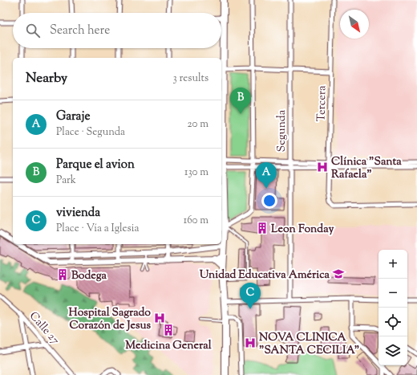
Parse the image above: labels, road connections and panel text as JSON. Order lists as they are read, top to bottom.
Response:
{
  "streets": {
    "street": ["Tercera", "Segunda", "Calle 27"]
  },
  "places": {
    "hospital": ["Clínica \"Santa Rafaela\"", "Hospital Sagrado Corazón de Jesus", "NOVA CLINICA \"SANTA CECILIA\""],
    "building": ["Leon Fonday", "Bodega", "Medicina General"],
    "school or university": ["Unidad Educativa América"]
  },
  "north": "bottom right",
  "page": {
    "search": "Search here",
    "heading": ["Nearby", "3 results"],
    "pins": ["B", "A", "C"],
    "list": [
      {
        "mark": "A",
        "name": "Garaje",
        "note": "Place · Segunda",
        "value": "20 m"
      },
      {
        "mark": "B",
        "name": "Parque el avion",
        "note": "Park",
        "value": "130 m"
      },
      {
        "mark": "C",
        "name": "vivienda",
        "note": "Place · Vía a Iglesia",
        "value": "160 m"
      }
    ],
    "map_buttons": ["+", "−"]
  }
}
